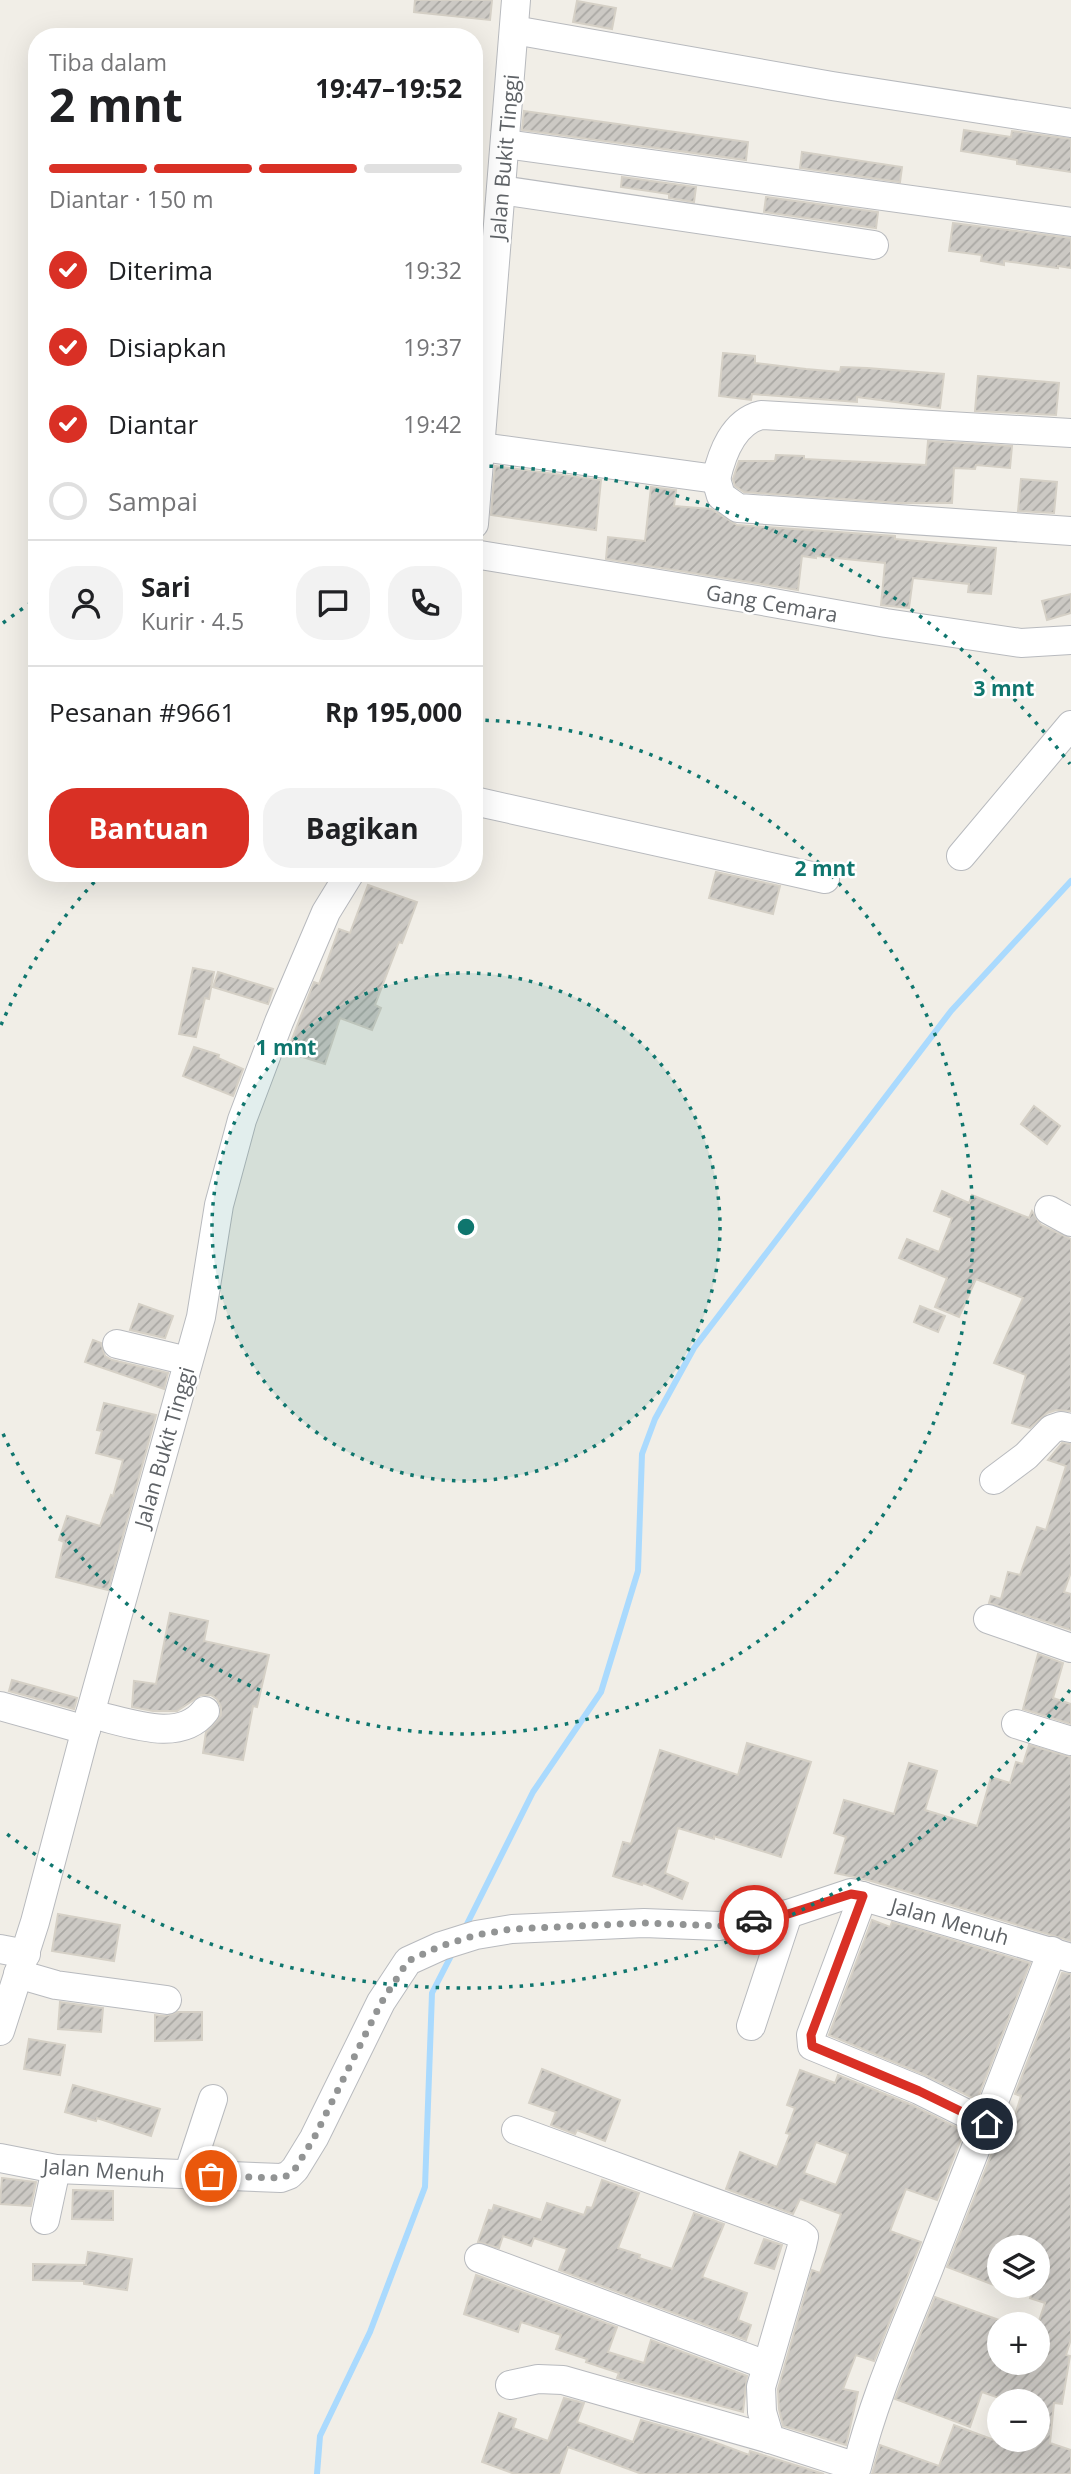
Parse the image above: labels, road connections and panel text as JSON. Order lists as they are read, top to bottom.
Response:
{
  "streets": {
    "street": ["Jalan Bukit Tinggi", "Gang Cemara", "Jalan Menuh"]
  },
  "page": {
    "heading": ["2 mnt", "Tiba dalam", "19:47–19:52"],
    "panel": [
      "Sari",
      "Kurir · 4.5",
      "Pesanan #9661",
      "Rp 195,000"
    ],
    "bar": "Diantar · 150 m",
    "list": [
      ["Diterima", "19:32"],
      ["Disiapkan", "19:37"],
      ["Diantar", "19:42"],
      "Sampai"
    ],
    "buttons": ["Bantuan", "Bagikan"],
    "map_buttons": ["+", "−"]
  },
  "rings": ["3 mnt", "2 mnt", "1 mnt"]
}
